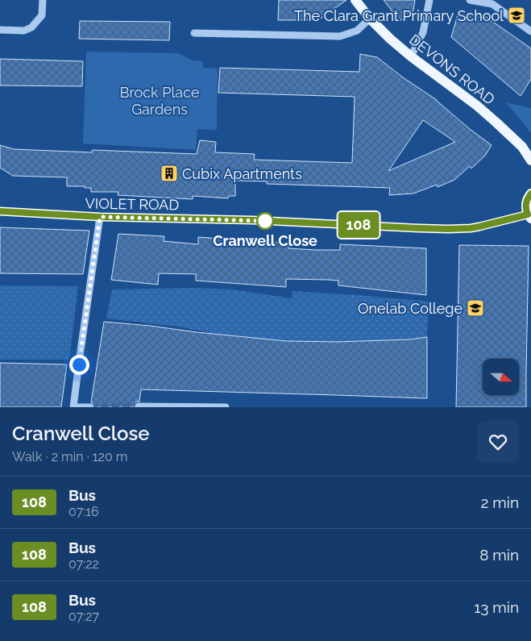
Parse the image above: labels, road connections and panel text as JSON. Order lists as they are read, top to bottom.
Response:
{
  "streets": {
    "main road": ["DEVONS ROAD"],
    "street": ["VIOLET ROAD"]
  },
  "parks": ["Brock Place Gardens"],
  "places": {
    "school or university": ["The Clara Grant Primary School", "Onelab College"],
    "building": ["Cubix Apartments"],
    "other": ["Cranwell Close"]
  },
  "lines": ["bus line 108"],
  "north": "right",
  "page": {
    "on_map": "108",
    "heading": ["Cranwell Close", "Walk · 2 min · 120 m"],
    "list": [
      {
        "mark": "108",
        "name": "Bus",
        "note": "07:16",
        "value": "2 min"
      },
      {
        "mark": "108",
        "name": "Bus",
        "note": "07:22",
        "value": "8 min"
      },
      {
        "mark": "108",
        "name": "Bus",
        "note": "07:27",
        "value": "13 min"
      }
    ]
  }
}
